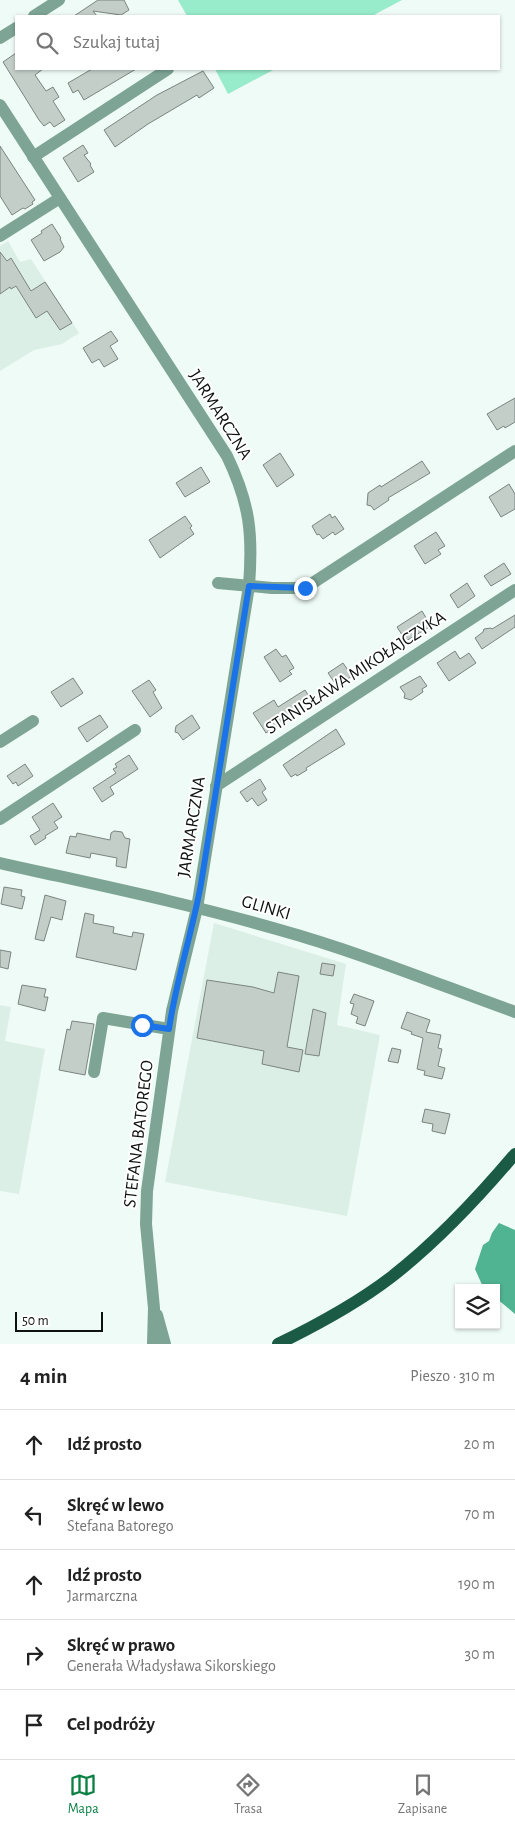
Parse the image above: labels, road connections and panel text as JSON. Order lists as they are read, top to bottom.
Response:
{
  "streets": {
    "street": [
      "JARMARCZNA",
      "STANISŁAWA MIKOŁAJCZYKA",
      "GLINKI",
      "STEFANA BATOREGO"
    ]
  },
  "crossings": [
    ["JARMARCZNA", "STANISŁAWA MIKOŁAJCZYKA"],
    ["JARMARCZNA", "GLINKI"],
    ["JARMARCZNA", "STEFANA BATOREGO"],
    ["GLINKI", "STEFANA BATOREGO"]
  ],
  "scale_bar": "50 m",
  "page": {
    "search": "Szukaj tutaj",
    "scale": "50 m",
    "heading": ["4 min", "Pieszo · 310 m"],
    "list": [
      ["Idź prosto", "20 m"],
      ["Skręć w lewo", "Stefana Batorego", "70 m"],
      ["Idź prosto", "Jarmarczna", "190 m"],
      ["Skręć w prawo", "Generała Władysława Sikorskiego", "30 m"],
      "Cel podróży"
    ],
    "nav": ["Mapa", "Trasa", "Zapisane"]
  }
}
